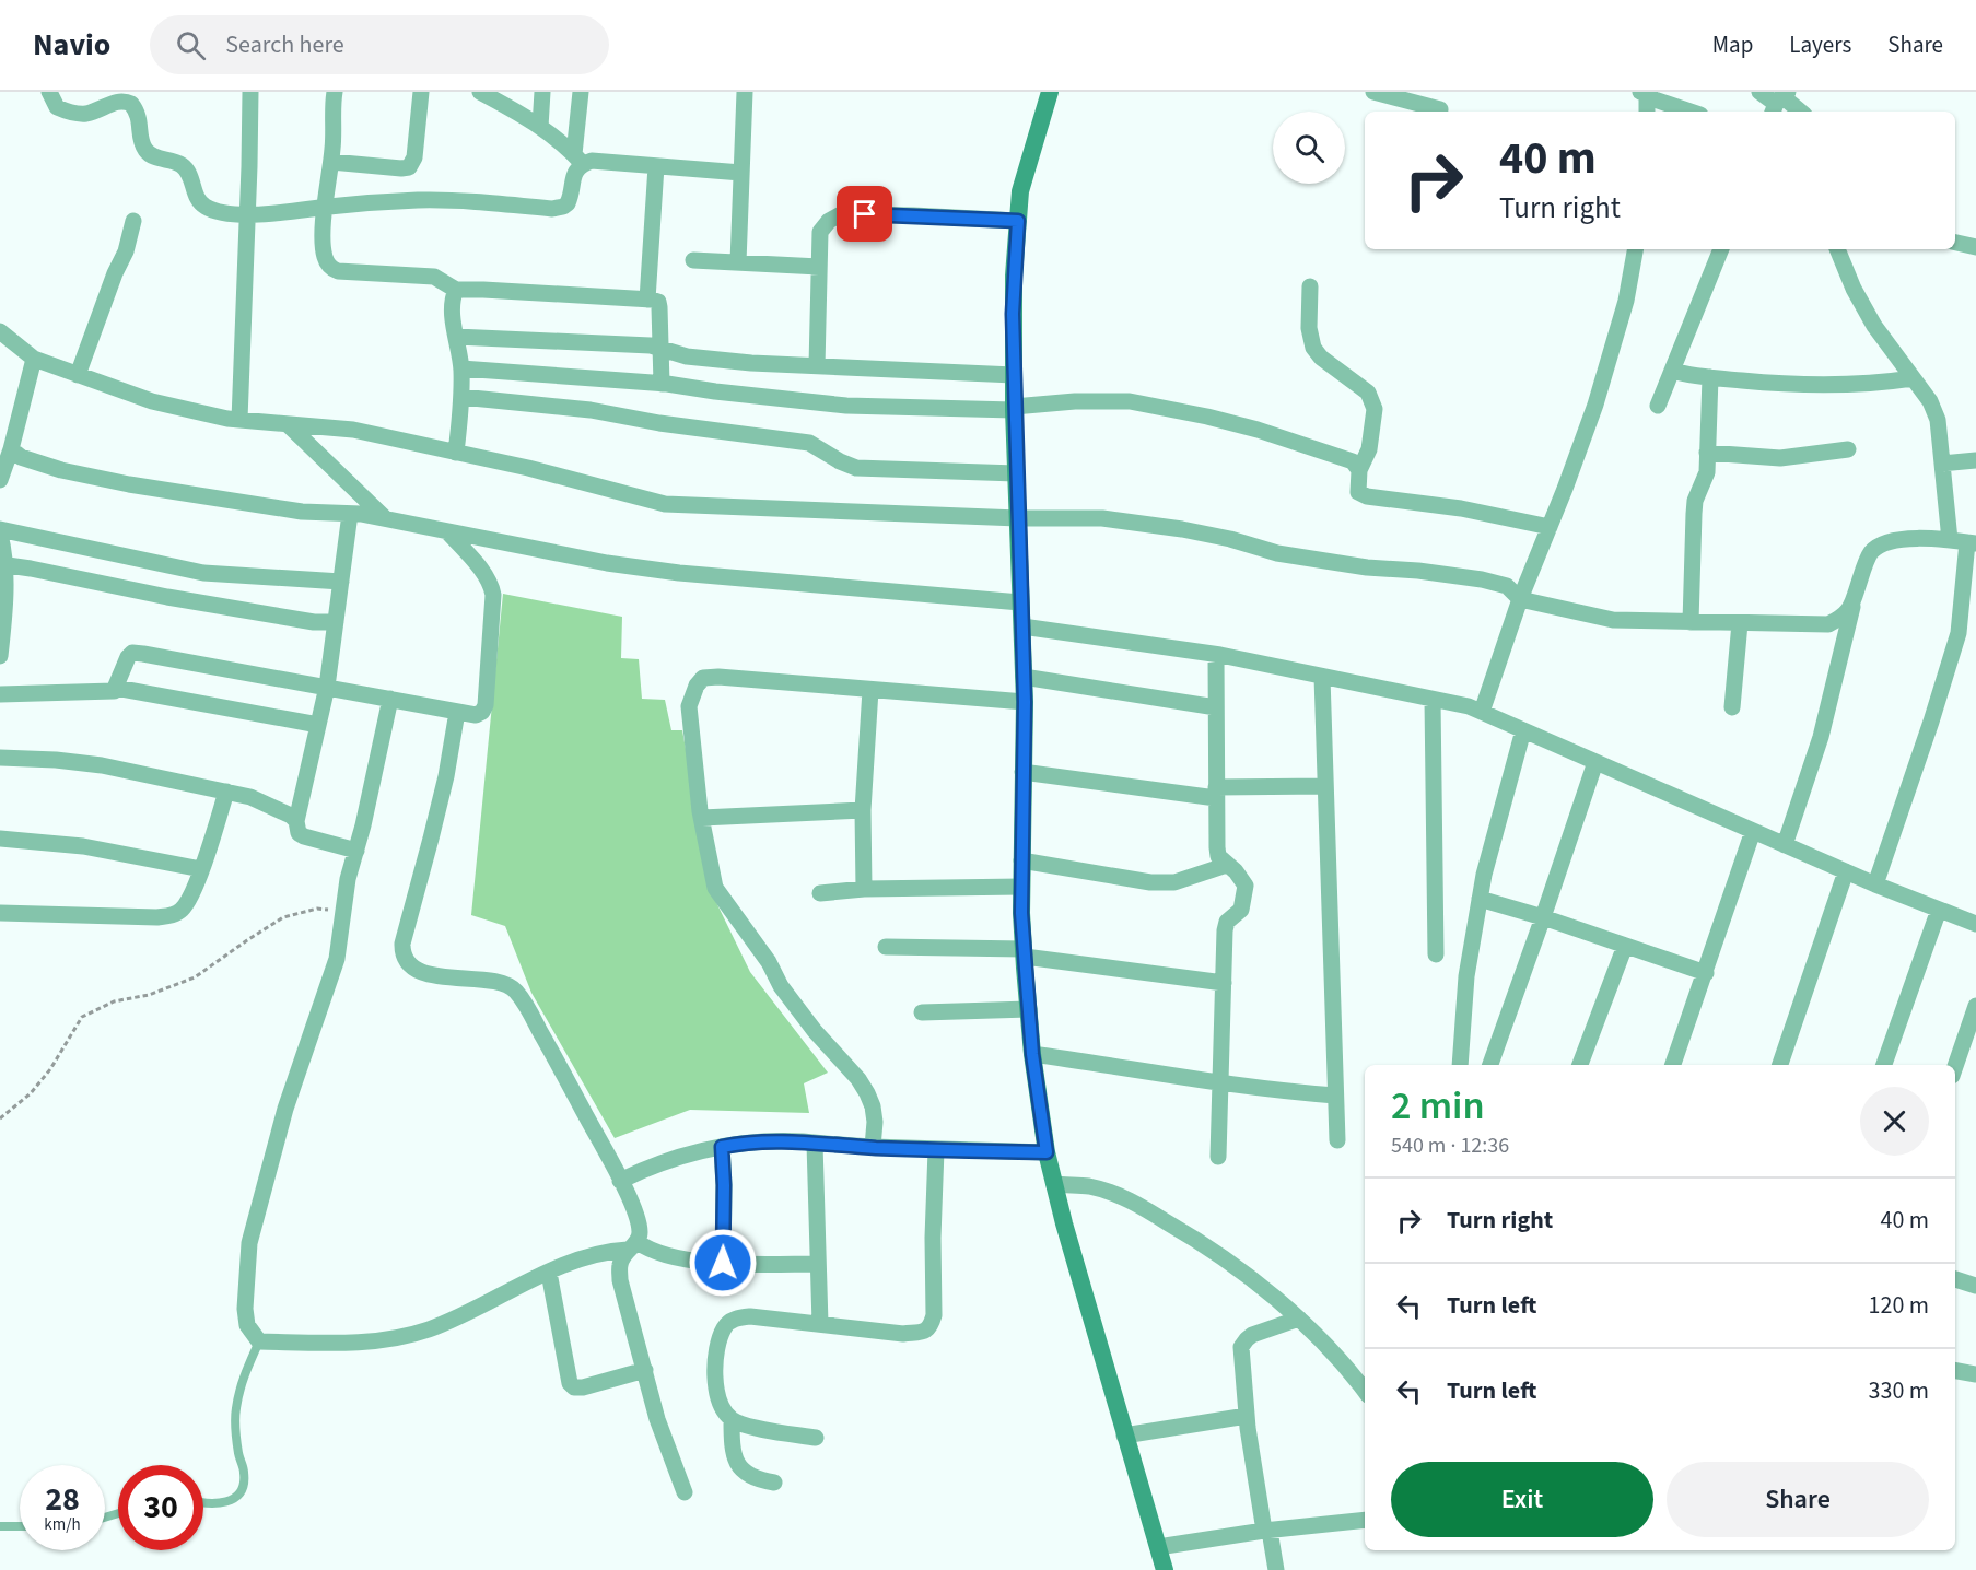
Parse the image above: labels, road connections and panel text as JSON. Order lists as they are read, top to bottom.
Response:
{
  "page": {
    "header": "Navio",
    "search": "Search here",
    "nav": ["Map", "Layers", "Share"],
    "turn": ["40 m", "Turn right"],
    "heading": ["2 min", "540 m · 12:36"],
    "list": [
      {
        "name": "Turn right",
        "value": "40 m"
      },
      {
        "name": "Turn left",
        "value": "120 m"
      },
      {
        "name": "Turn left",
        "value": "330 m"
      }
    ],
    "buttons": ["Exit", "Share"],
    "speed": "28 km/h",
    "limit": "30"
  }
}
